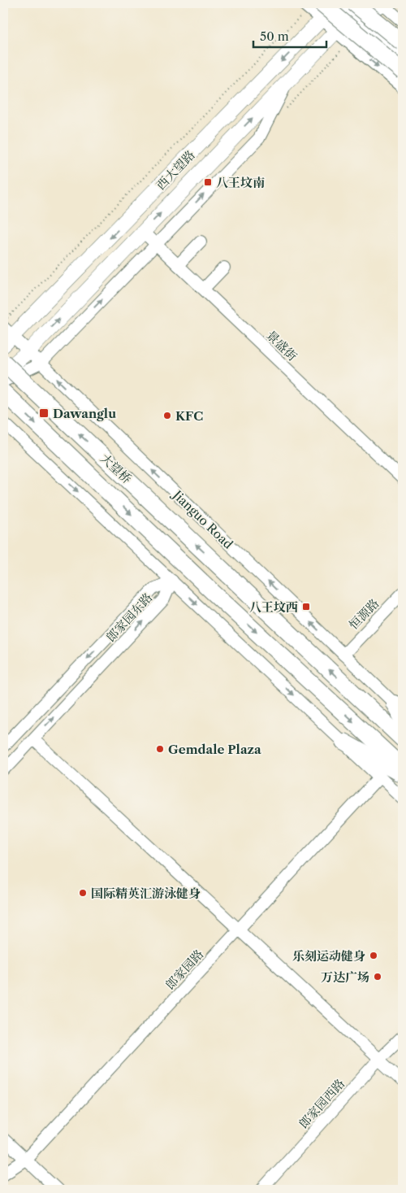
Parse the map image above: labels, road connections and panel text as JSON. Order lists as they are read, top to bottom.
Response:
{
  "streets": {
    "highway": ["大望桥"],
    "main road": ["西大望路"],
    "street": [
      "景盛街",
      "Jianguo Road",
      "恒源路",
      "郎家园东路",
      "郎家园路",
      "郎家园西路"
    ]
  },
  "crossings": [
    ["西大望路", "景盛街"],
    ["西大望路", "Jianguo Road"],
    ["Jianguo Road", "恒源路"]
  ],
  "places": {
    "transit": ["八王坟南", "Dawanglu", "八王坟西"],
    "other": [
      "KFC",
      "Gemdale Plaza",
      "国际精英汇游泳健身",
      "乐刻运动健身",
      "万达广场"
    ]
  },
  "scale_bar": "50 m"
}
